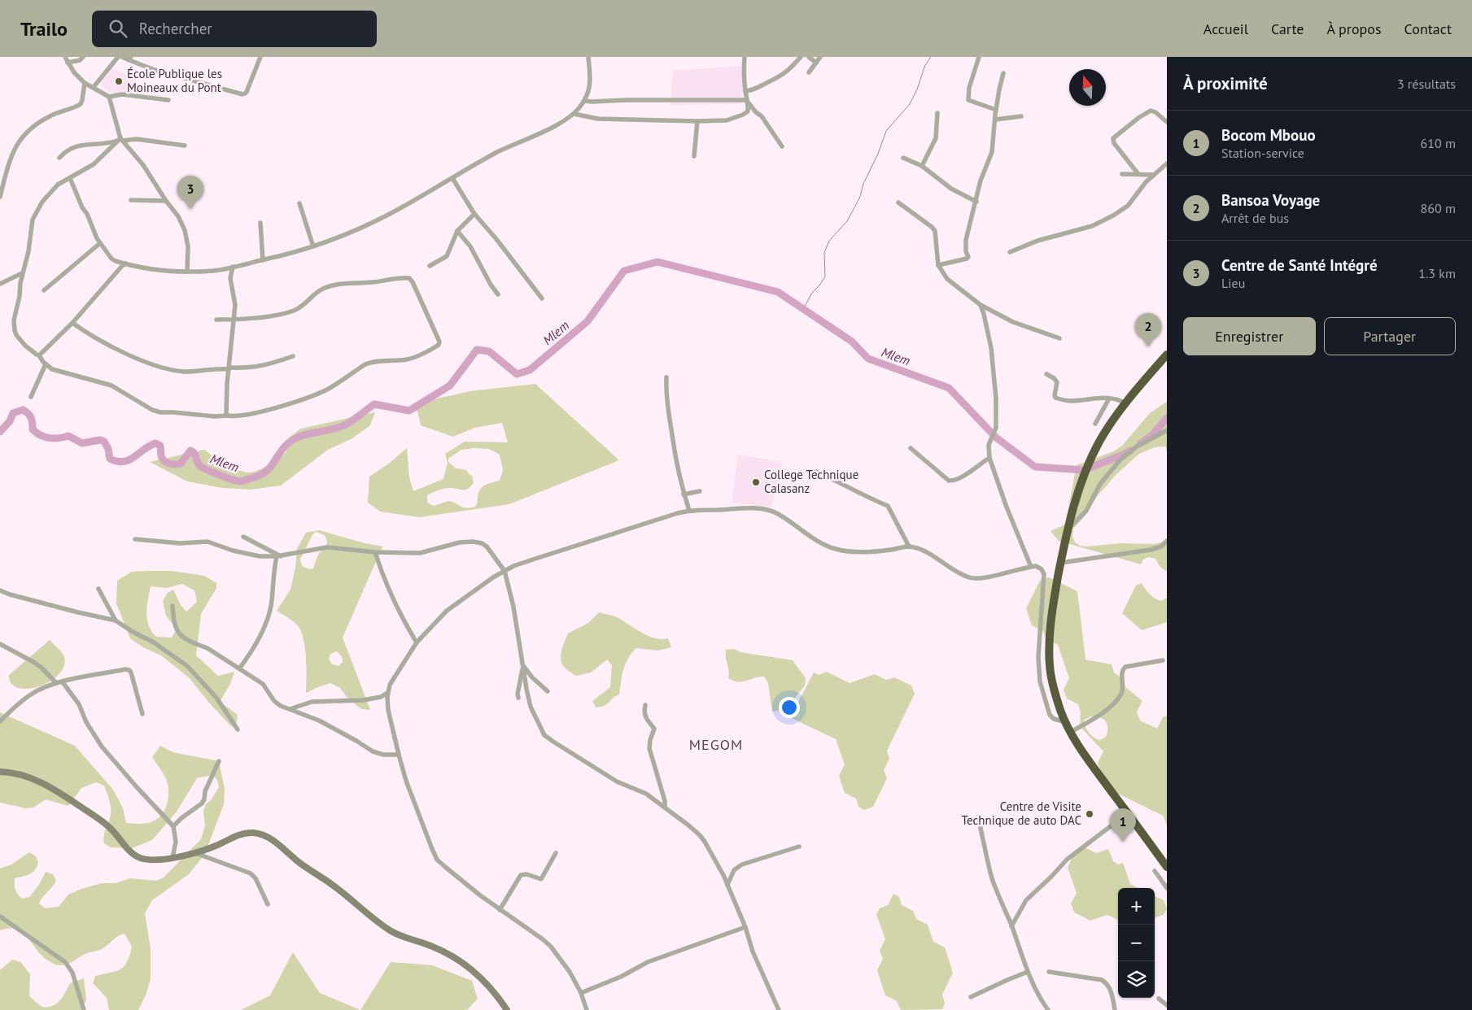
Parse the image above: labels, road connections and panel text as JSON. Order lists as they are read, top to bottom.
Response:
{
  "districts": ["MEGOM"],
  "water": ["Mlem"],
  "places": ["École Publique les Moineaux du Pont", "College Technique Calasanz", "Centre de Visite Technique de auto DAC"],
  "north": "top",
  "page": {
    "header": "Trailo",
    "search": "Rechercher",
    "nav": [
      "Accueil",
      "Carte",
      "À propos",
      "Contact"
    ],
    "heading": ["À proximité", "3 résultats"],
    "list": [
      {
        "mark": "1",
        "name": "Bocom Mbouo",
        "note": "Station-service",
        "value": "610 m"
      },
      {
        "mark": "2",
        "name": "Bansoa Voyage",
        "note": "Arrêt de bus",
        "value": "860 m"
      },
      {
        "mark": "3",
        "name": "Centre de Santé Intégré",
        "note": "Lieu",
        "value": "1.3 km"
      }
    ],
    "pins": ["3", "2", "1"],
    "buttons": ["Enregistrer", "Partager"],
    "map_buttons": ["+", "−"]
  }
}
